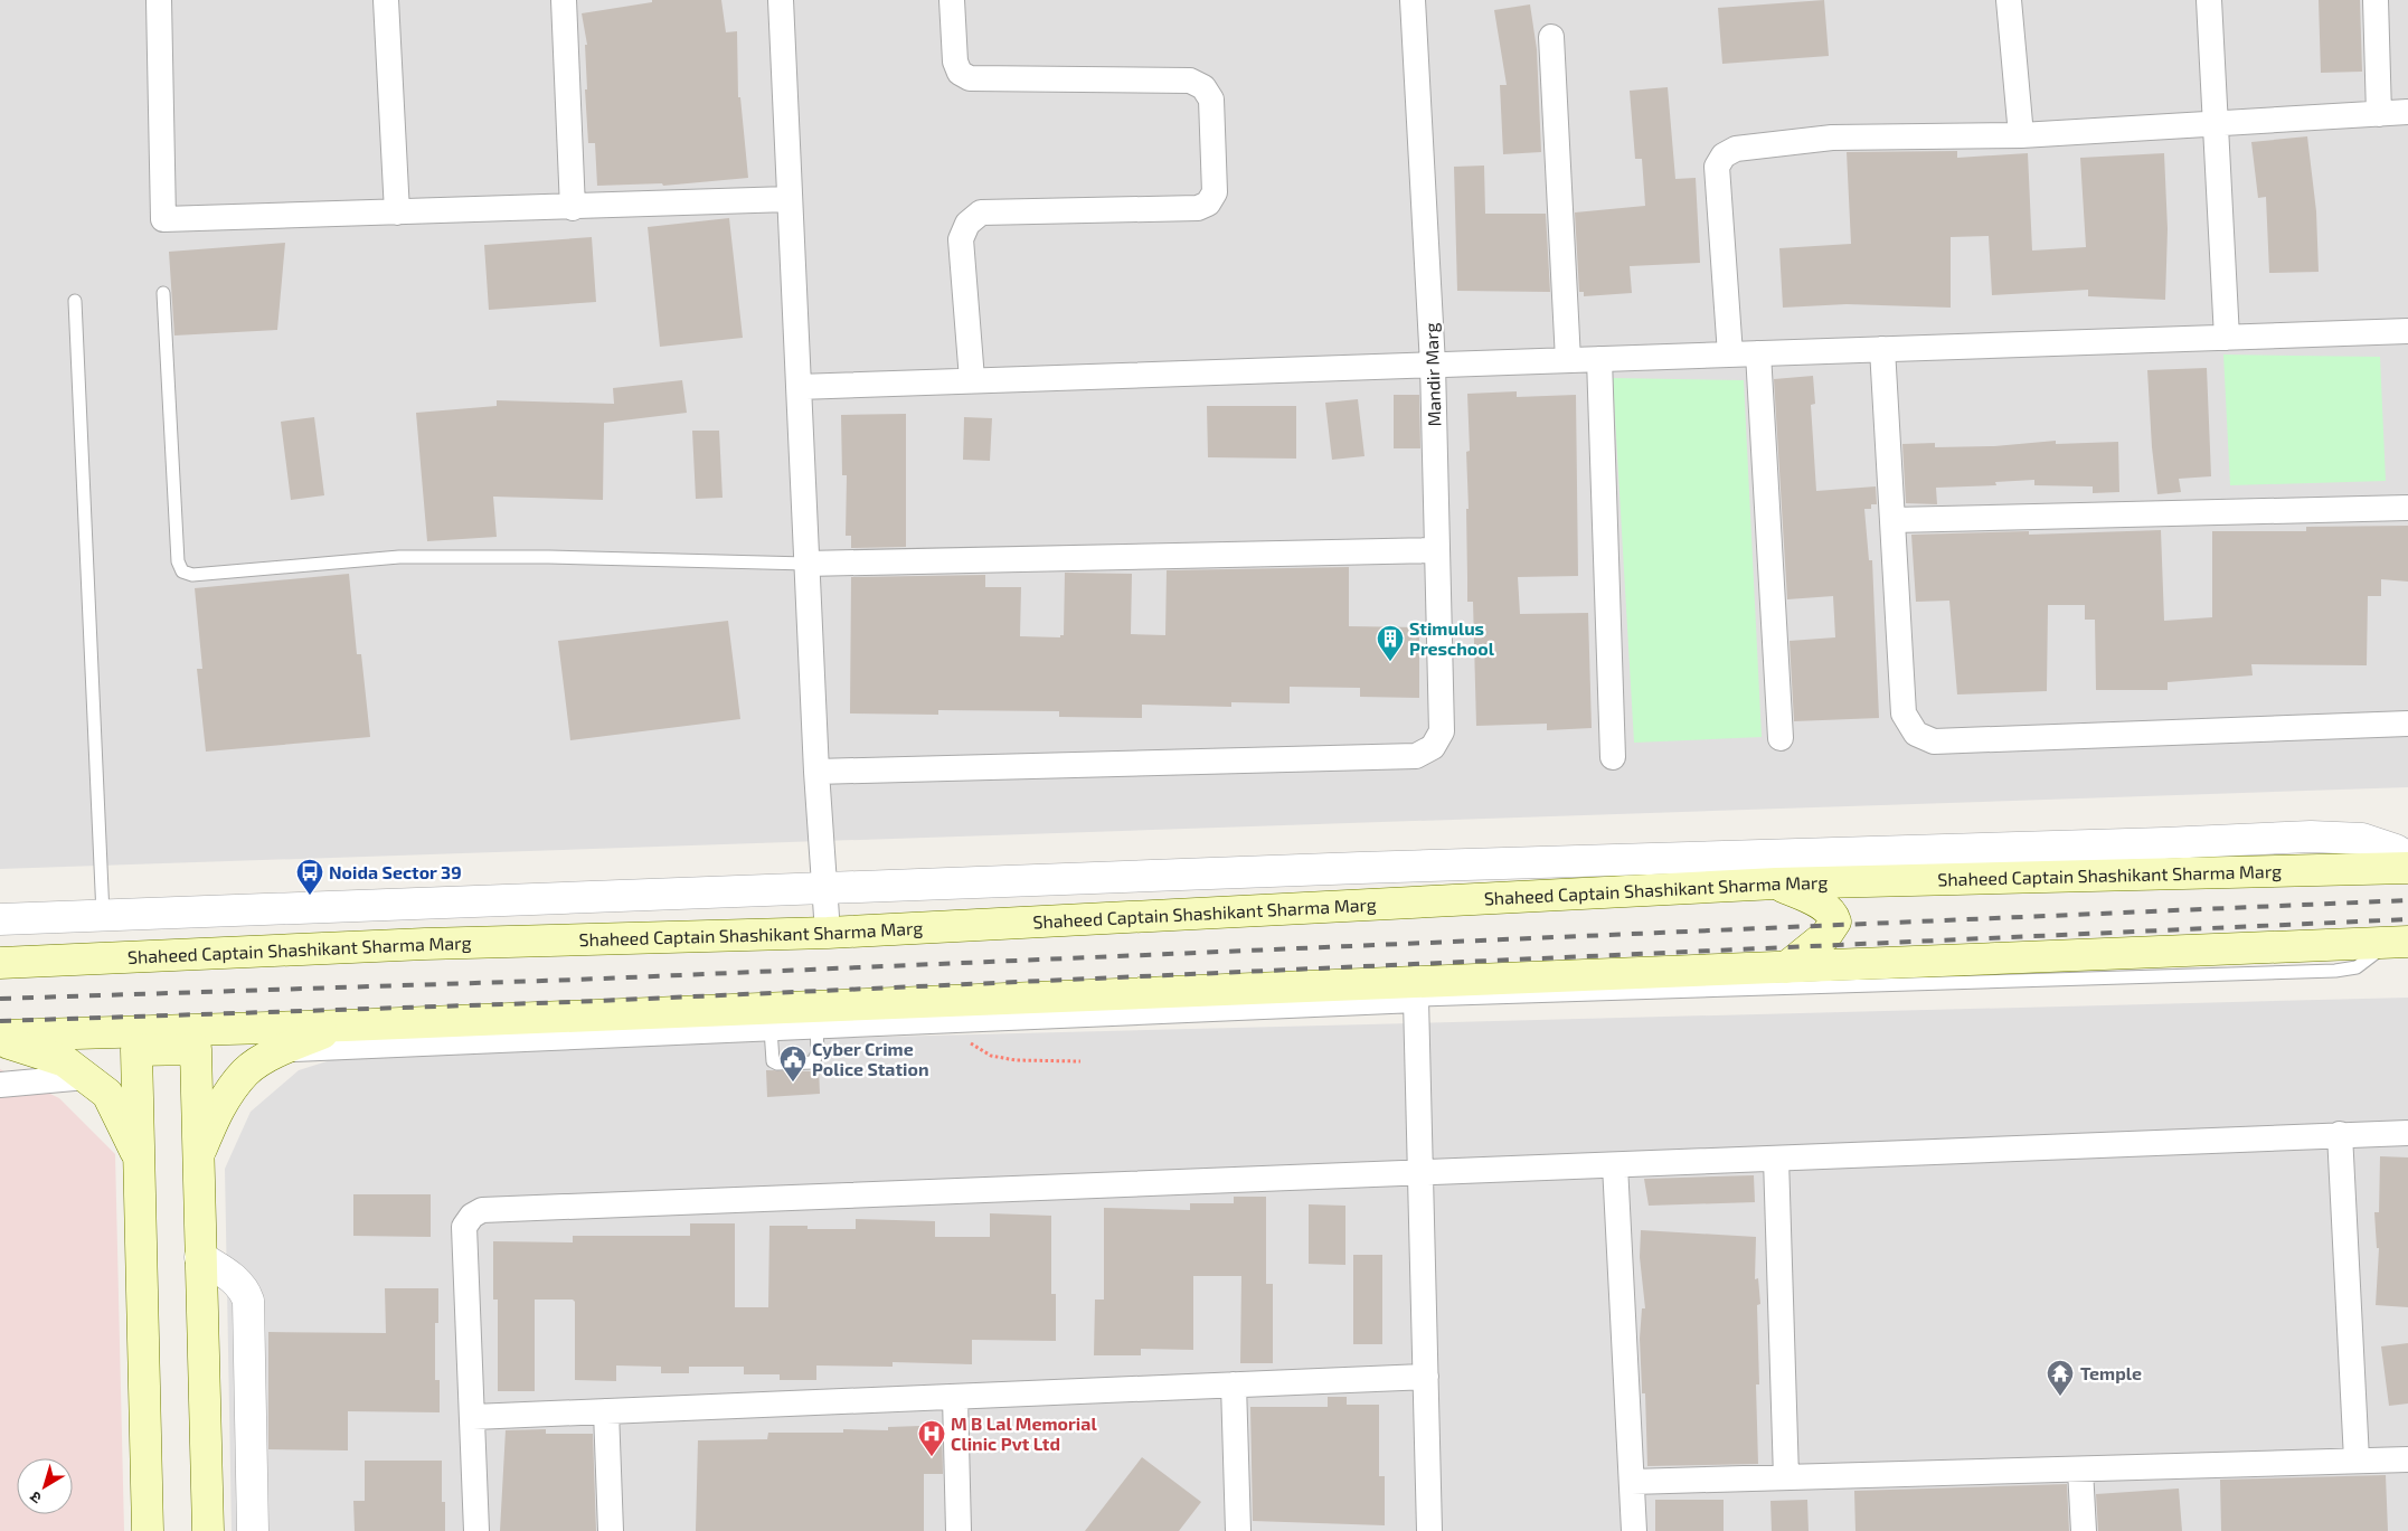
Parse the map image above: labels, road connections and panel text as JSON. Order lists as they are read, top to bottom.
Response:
{
  "streets": {
    "main road": ["Shaheed Captain Shashikant Sharma Marg"],
    "street": ["Mandir Marg"]
  },
  "places": {
    "building": ["Stimulus Preschool"],
    "bus stop": ["Noida Sector 39"],
    "public building": ["Cyber Crime Police Station"],
    "temple": ["Temple"],
    "hospital": ["M B Lal Memorial Clinic Pvt Ltd"]
  },
  "north": "bottom left"
}
